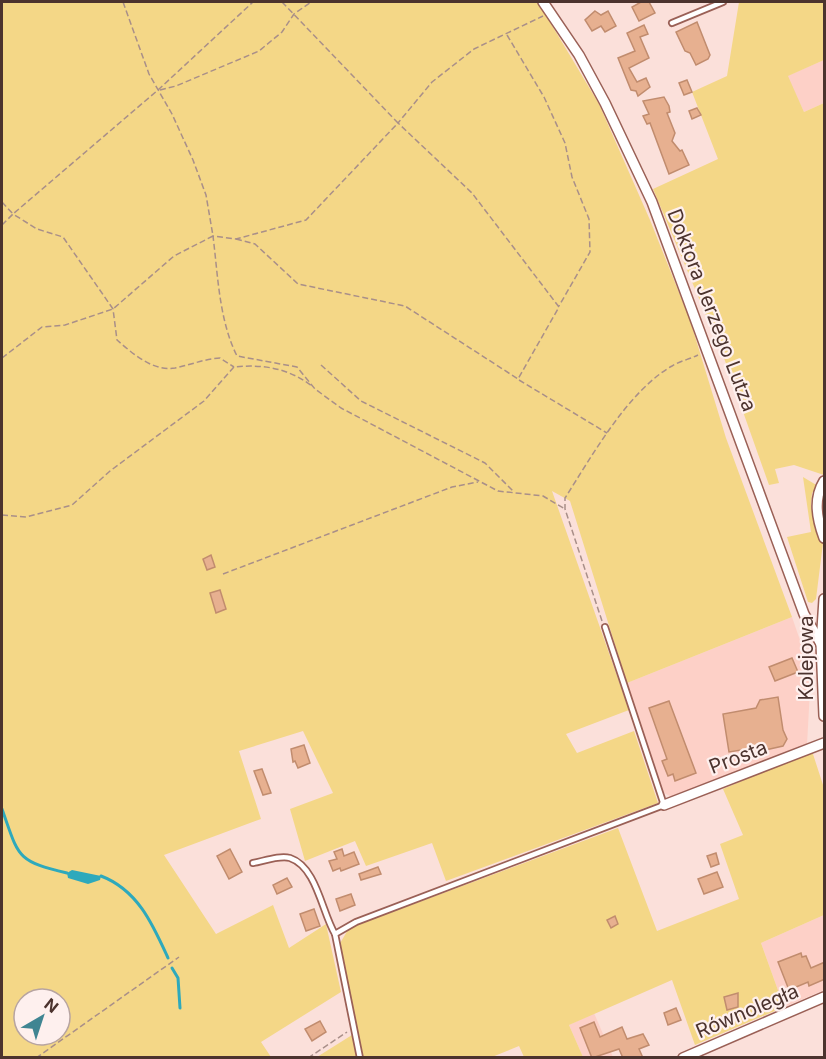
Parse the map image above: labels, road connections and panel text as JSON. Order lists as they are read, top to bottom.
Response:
{
  "streets": {
    "street": [
      "Doktora Jerzego Lutza",
      "Kolejowa",
      "Prosta",
      "Równoległa"
    ]
  },
  "crossings": [
    ["Doktora Jerzego Lutza", "Kolejowa"]
  ],
  "north": "top right"
}
